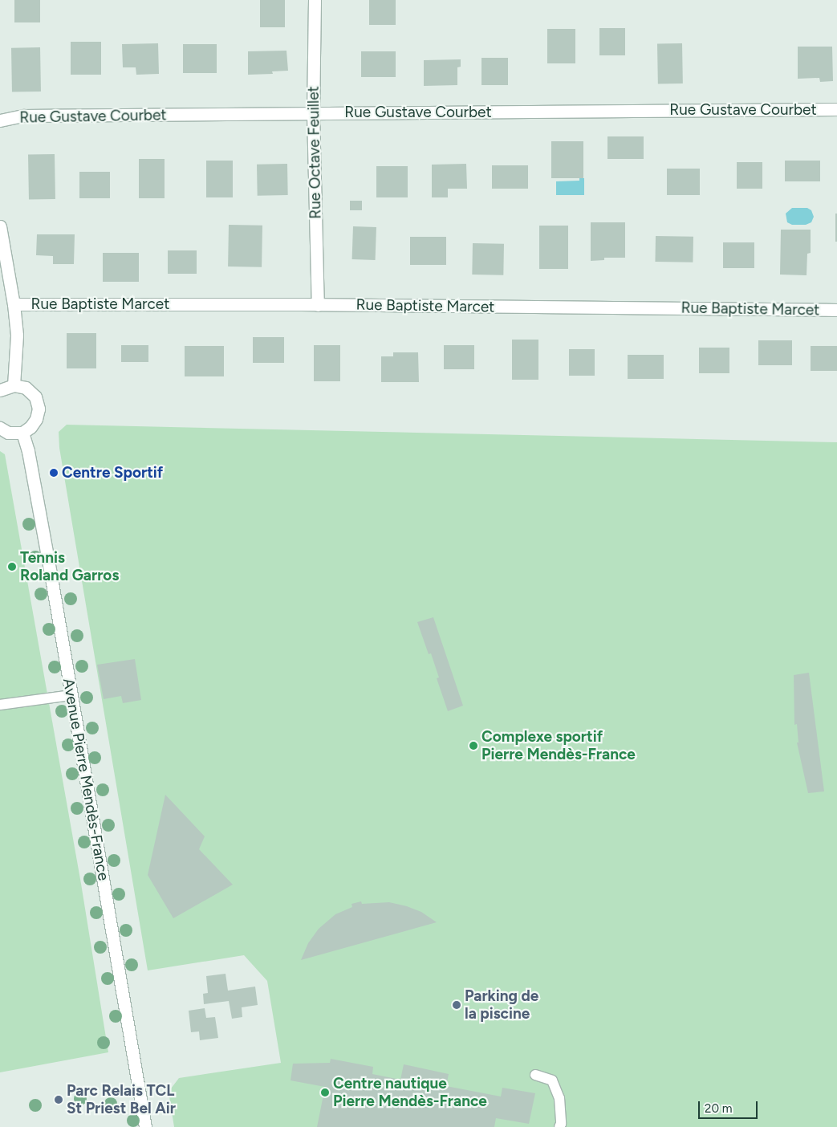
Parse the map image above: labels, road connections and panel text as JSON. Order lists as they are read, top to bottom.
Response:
{
  "streets": {
    "street": [
      "Rue Gustave Courbet",
      "Rue Octave Feuillet",
      "Rue Baptiste Marcet",
      "Avenue Pierre Mendès-France"
    ]
  },
  "crossings": [
    ["Rue Gustave Courbet", "Rue Octave Feuillet"],
    ["Rue Octave Feuillet", "Rue Baptiste Marcet"]
  ],
  "places": [
    "Centre Sportif",
    "Tennis Roland Garros",
    "Complexe sportif Pierre Mendès-France",
    "Parking de la piscine",
    "Centre nautique Pierre Mendès-France",
    "Parc Relais TCL St Priest Bel Air"
  ],
  "scale_bar": "20 m"
}
